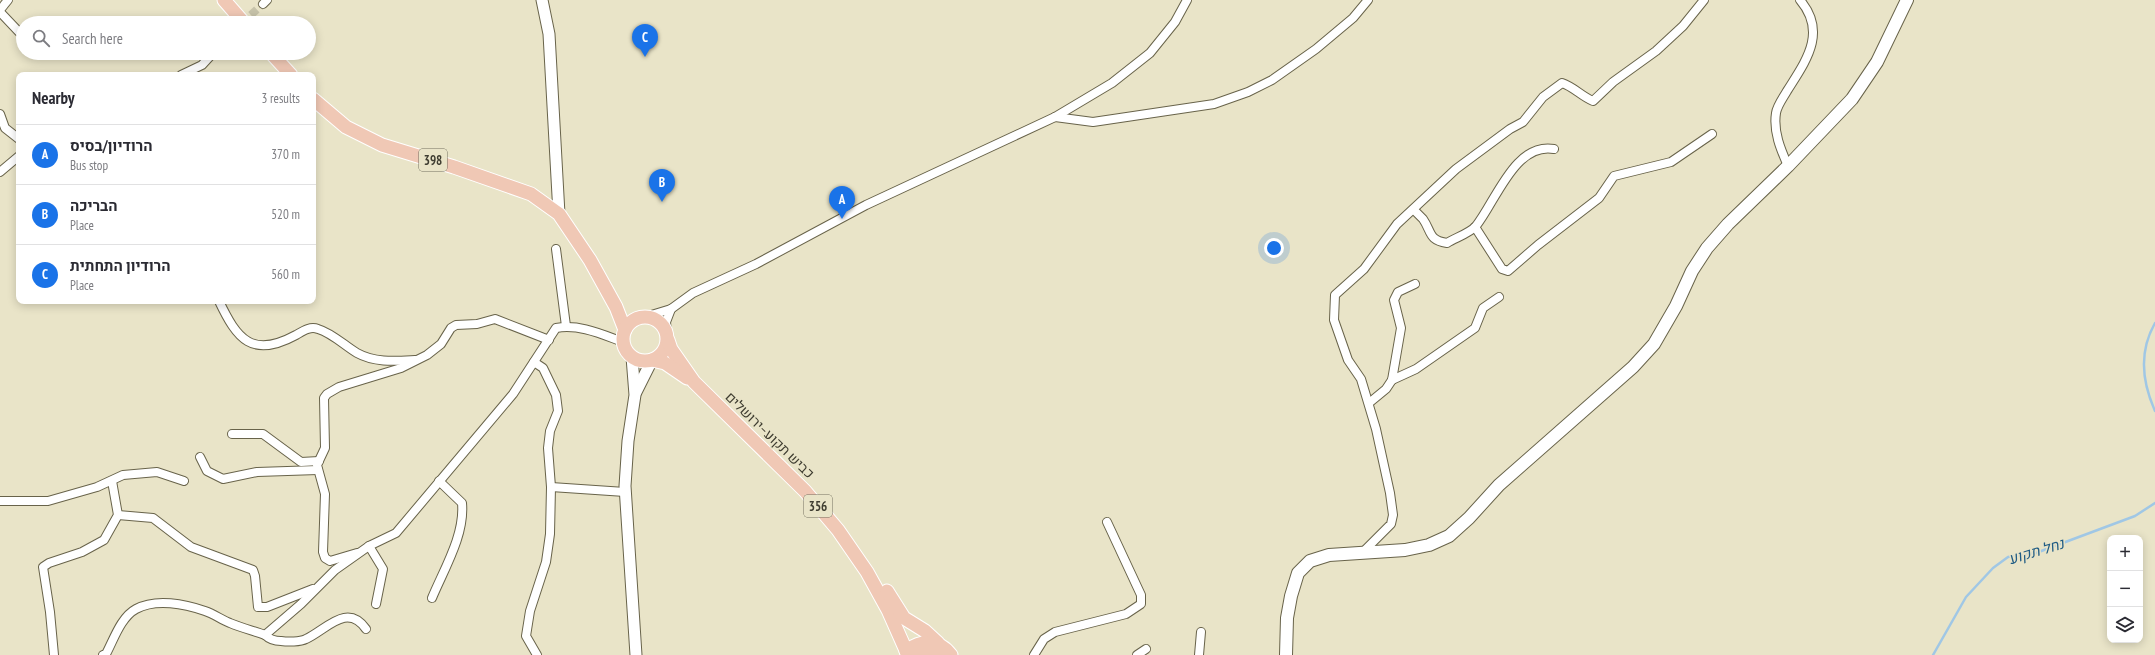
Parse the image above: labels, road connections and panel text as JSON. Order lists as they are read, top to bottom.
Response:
{
  "streets": {
    "main road": ["398", "כביש תקוע–ירושלים", "356"]
  },
  "crossings": [
    ["398", "כביש תקוע–ירושלים"]
  ],
  "water": ["נחל תקוע"],
  "page": {
    "search": "Search here",
    "pins": ["C", "B", "A"],
    "heading": ["Nearby", "3 results"],
    "list": [
      {
        "mark": "A",
        "name": "הרודיון/בסיס",
        "note": "Bus stop",
        "value": "370 m"
      },
      {
        "mark": "B",
        "name": "הבריכה",
        "note": "Place",
        "value": "520 m"
      },
      {
        "mark": "C",
        "name": "הרודיון התחתית",
        "note": "Place",
        "value": "560 m"
      }
    ],
    "map_buttons": ["+", "−"]
  }
}
